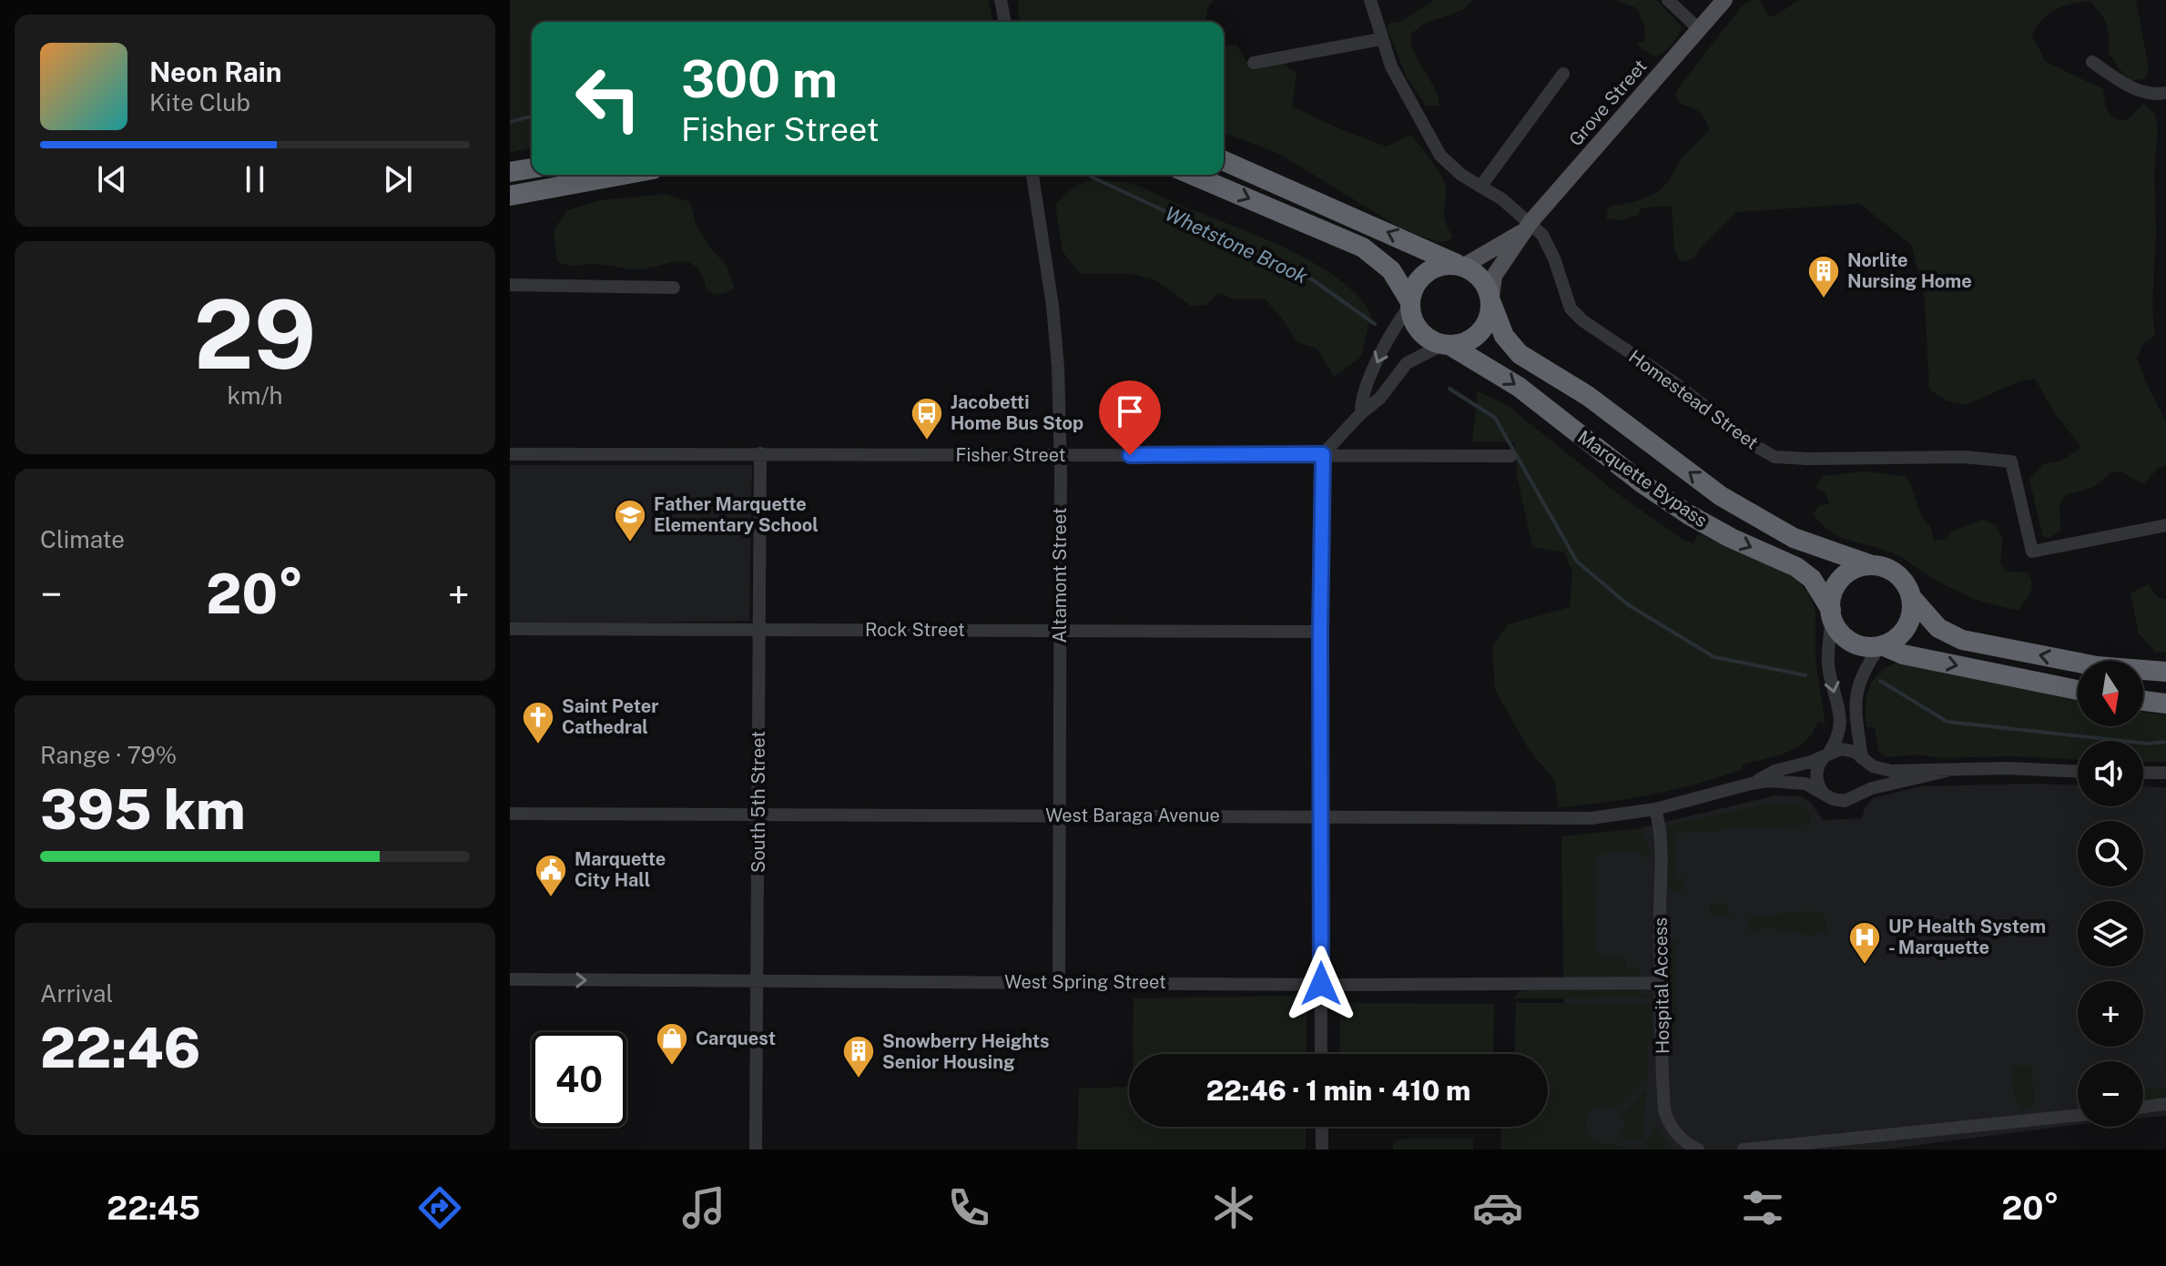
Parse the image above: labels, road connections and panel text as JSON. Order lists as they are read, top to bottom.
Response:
{
  "streets": {
    "highway": ["Marquette Bypass"],
    "main road": ["Grove Street"],
    "street": [
      "Homestead Street",
      "Fisher Street",
      "Altamont Street",
      "Rock Street",
      "South 5th Street",
      "West Baraga Avenue",
      "West Spring Street",
      "Hospital Access"
    ]
  },
  "crossings": [
    ["Grove Street", "Homestead Street"],
    ["Grove Street", "Marquette Bypass"],
    ["Fisher Street", "Altamont Street"],
    ["Fisher Street", "South 5th Street"],
    ["Altamont Street", "Rock Street"],
    ["Altamont Street", "West Baraga Avenue"],
    ["Altamont Street", "West Spring Street"],
    ["Rock Street", "South 5th Street"],
    ["South 5th Street", "West Baraga Avenue"],
    ["South 5th Street", "West Spring Street"],
    ["West Baraga Avenue", "Hospital Access"],
    ["West Spring Street", "Hospital Access"]
  ],
  "water": ["Whetstone Brook"],
  "places": {
    "building": ["Norlite Nursing Home", "Snowberry Heights Senior Housing"],
    "bus stop": ["Jacobetti Home Bus Stop"],
    "school or university": ["Father Marquette Elementary School"],
    "church": ["Saint Peter Cathedral"],
    "public building": ["Marquette City Hall"],
    "hospital": ["UP Health System - Marquette"],
    "shop": ["Carquest"]
  },
  "north": "bottom",
  "page": {
    "turn": ["300 m", "Fisher Street"],
    "song": ["Neon Rain", "Kite Club"],
    "tile": [
      ["29", "km/h"],
      "Climate",
      ["Range · 79%", "395 km"],
      ["Arrival", "22:46"]
    ],
    "heat": ["−", "20°", "+"],
    "map_buttons": ["+", "−"],
    "limit": "40",
    "trip": "22:46 · 1 min · 410 m",
    "tabs": ["22:45", "20°"]
  }
}
